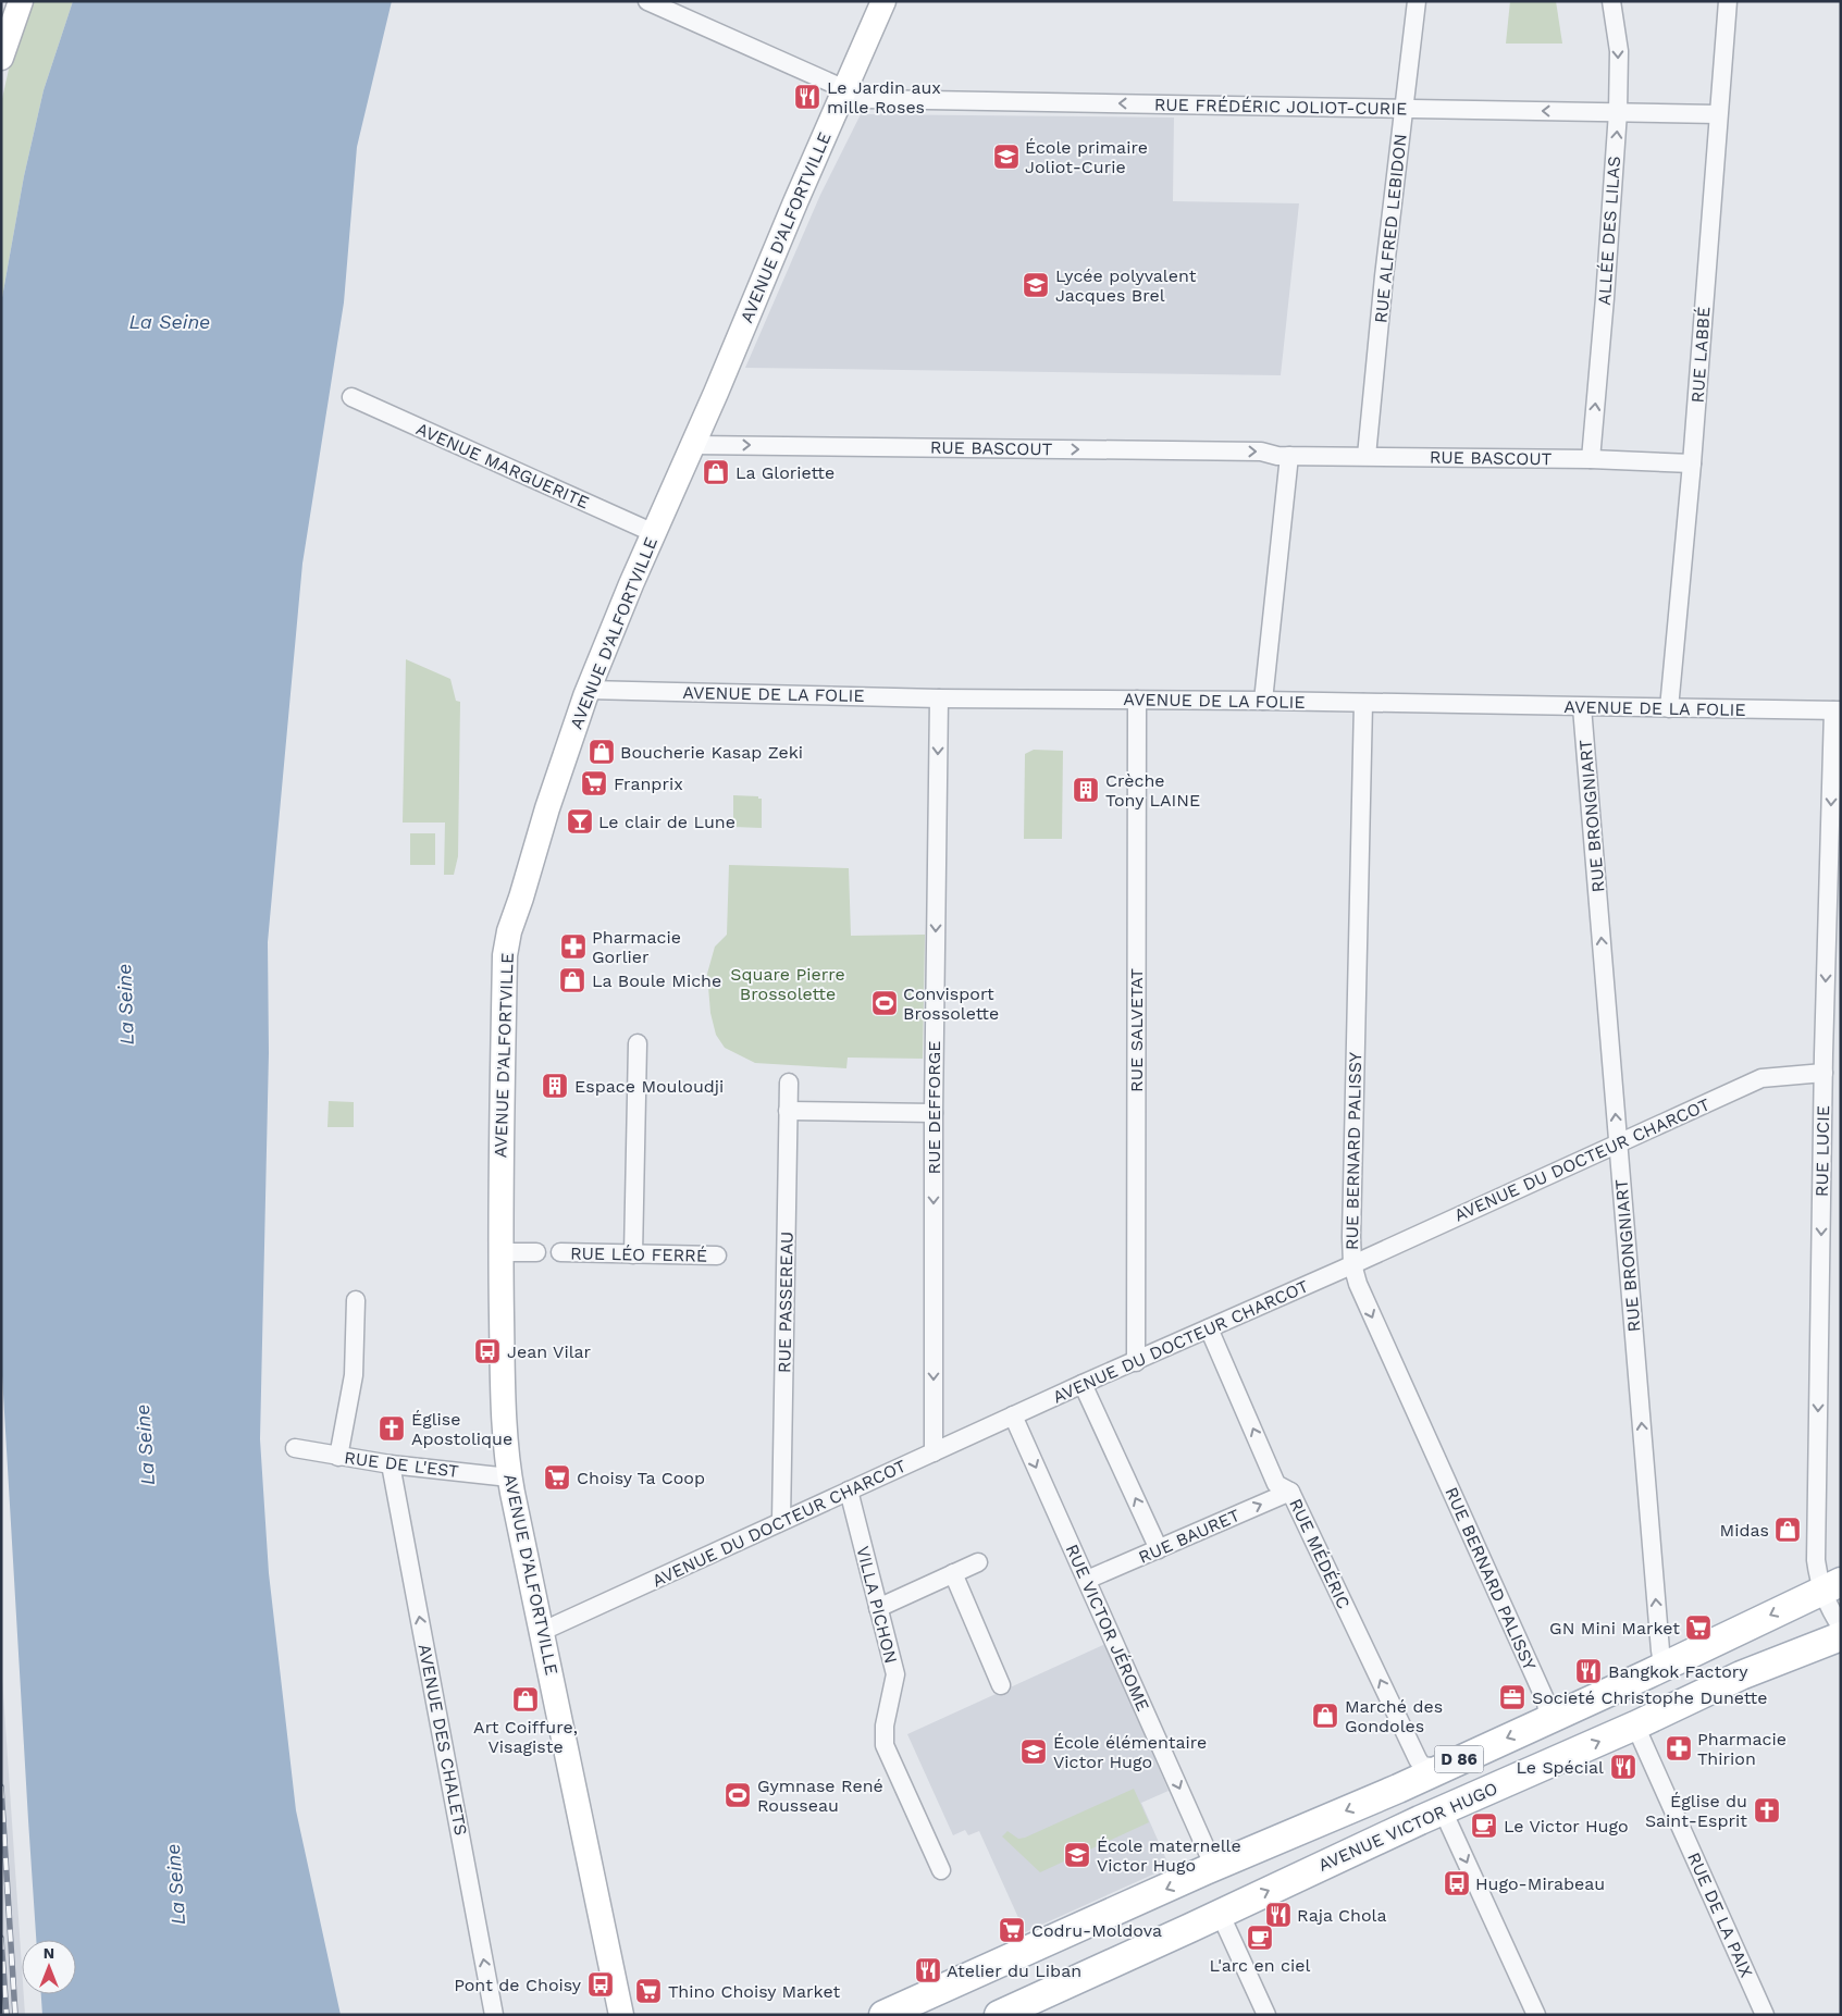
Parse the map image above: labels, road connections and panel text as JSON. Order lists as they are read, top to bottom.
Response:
{
  "streets": {
    "main road": ["AVENUE D'ALFORTVILLE", "D 86", "AVENUE VICTOR HUGO"],
    "street": [
      "RUE FRÉDÉRIC JOLIOT-CURIE",
      "RUE ALFRED LEBIDON",
      "ALLÉE DES LILAS",
      "RUE LABBÉ",
      "RUE BASCOUT",
      "AVENUE MARGUERITE",
      "AVENUE DE LA FOLIE",
      "RUE BRONGNIART",
      "RUE SALVETAT",
      "RUE DEFFORGE",
      "RUE BERNARD PALISSY",
      "RUE LUCIE",
      "AVENUE DU DOCTEUR CHARCOT",
      "RUE LÉO FERRÉ",
      "RUE PASSEREAU",
      "RUE DE L'EST",
      "RUE BAURET",
      "RUE MÉDÉRIC",
      "VILLA PICHON",
      "RUE VICTOR JÉROME",
      "AVENUE DES CHALETS",
      "RUE DE LA PAIX"
    ]
  },
  "crossings": [
    ["RUE FRÉDÉRIC JOLIOT-CURIE", "AVENUE D'ALFORTVILLE"],
    ["RUE FRÉDÉRIC JOLIOT-CURIE", "RUE ALFRED LEBIDON"],
    ["RUE FRÉDÉRIC JOLIOT-CURIE", "ALLÉE DES LILAS"],
    ["RUE FRÉDÉRIC JOLIOT-CURIE", "RUE LABBÉ"],
    ["AVENUE D'ALFORTVILLE", "RUE BASCOUT"],
    ["AVENUE D'ALFORTVILLE", "AVENUE MARGUERITE"],
    ["AVENUE D'ALFORTVILLE", "AVENUE DE LA FOLIE"],
    ["AVENUE D'ALFORTVILLE", "AVENUE DU DOCTEUR CHARCOT"],
    ["AVENUE D'ALFORTVILLE", "RUE DE L'EST"],
    ["RUE ALFRED LEBIDON", "RUE BASCOUT"],
    ["ALLÉE DES LILAS", "RUE BASCOUT"],
    ["RUE LABBÉ", "RUE BASCOUT"],
    ["RUE LABBÉ", "AVENUE DE LA FOLIE"],
    ["AVENUE DE LA FOLIE", "RUE BRONGNIART"],
    ["AVENUE DE LA FOLIE", "RUE SALVETAT"],
    ["AVENUE DE LA FOLIE", "RUE DEFFORGE"],
    ["AVENUE DE LA FOLIE", "RUE BERNARD PALISSY"],
    ["AVENUE DE LA FOLIE", "RUE LUCIE"],
    ["RUE BRONGNIART", "AVENUE DU DOCTEUR CHARCOT"],
    ["RUE BRONGNIART", "AVENUE VICTOR HUGO"],
    ["RUE SALVETAT", "AVENUE DU DOCTEUR CHARCOT"],
    ["RUE DEFFORGE", "AVENUE DU DOCTEUR CHARCOT"],
    ["RUE BERNARD PALISSY", "AVENUE DU DOCTEUR CHARCOT"],
    ["RUE BERNARD PALISSY", "AVENUE VICTOR HUGO"],
    ["RUE LUCIE", "AVENUE DU DOCTEUR CHARCOT"],
    ["RUE LUCIE", "AVENUE VICTOR HUGO"],
    ["AVENUE DU DOCTEUR CHARCOT", "RUE PASSEREAU"],
    ["AVENUE DU DOCTEUR CHARCOT", "RUE MÉDÉRIC"],
    ["AVENUE DU DOCTEUR CHARCOT", "VILLA PICHON"],
    ["AVENUE DU DOCTEUR CHARCOT", "RUE VICTOR JÉROME"],
    ["RUE DE L'EST", "AVENUE DES CHALETS"],
    ["RUE BAURET", "RUE MÉDÉRIC"],
    ["RUE BAURET", "RUE VICTOR JÉROME"],
    ["RUE MÉDÉRIC", "AVENUE VICTOR HUGO"],
    ["RUE VICTOR JÉROME", "AVENUE VICTOR HUGO"],
    ["AVENUE VICTOR HUGO", "RUE DE LA PAIX"]
  ],
  "one_way": [
    "RUE FRÉDÉRIC JOLIOT-CURIE",
    "RUE BASCOUT",
    "RUE BRONGNIART",
    "RUE DEFFORGE",
    "RUE BERNARD PALISSY",
    "RUE LUCIE",
    "RUE BAURET",
    "AVENUE DES CHALETS"
  ],
  "water": ["La Seine"],
  "parks": ["Square Pierre Brossolette"],
  "places": {
    "restaurant": [
      "Le Jardin aux mille Roses",
      "Bangkok Factory",
      "Le Spécial",
      "Raja Chola",
      "Atelier du Liban"
    ],
    "school or university": [
      "École primaire Joliot-Curie",
      "Lycée polyvalent Jacques Brel",
      "École élémentaire Victor Hugo",
      "École maternelle Victor Hugo"
    ],
    "shop": [
      "La Gloriette",
      "Boucherie Kasap Zeki",
      "La Boule Miche",
      "Midas",
      "Art Coiffure, Visagiste",
      "Marché des Gondoles"
    ],
    "supermarket": [
      "Franprix",
      "Choisy Ta Coop",
      "GN Mini Market",
      "Codru-Moldova",
      "Thino Choisy Market"
    ],
    "building": ["Crèche Tony LAINE", "Espace Mouloudji"],
    "bar": ["Le clair de Lune"],
    "pharmacy": ["Pharmacie Gorlier", "Pharmacie Thirion"],
    "sports": ["Convisport Brossolette", "Gymnase René Rousseau"],
    "bus stop": ["Jean Vilar", "Hugo-Mirabeau", "Pont de Choisy"],
    "church": ["Église Apostolique", "Église du Saint-Esprit"],
    "office": ["Societé Christophe Dunette"],
    "cafe": ["Le Victor Hugo", "L'arc en ciel"]
  },
  "north": "top"
}
